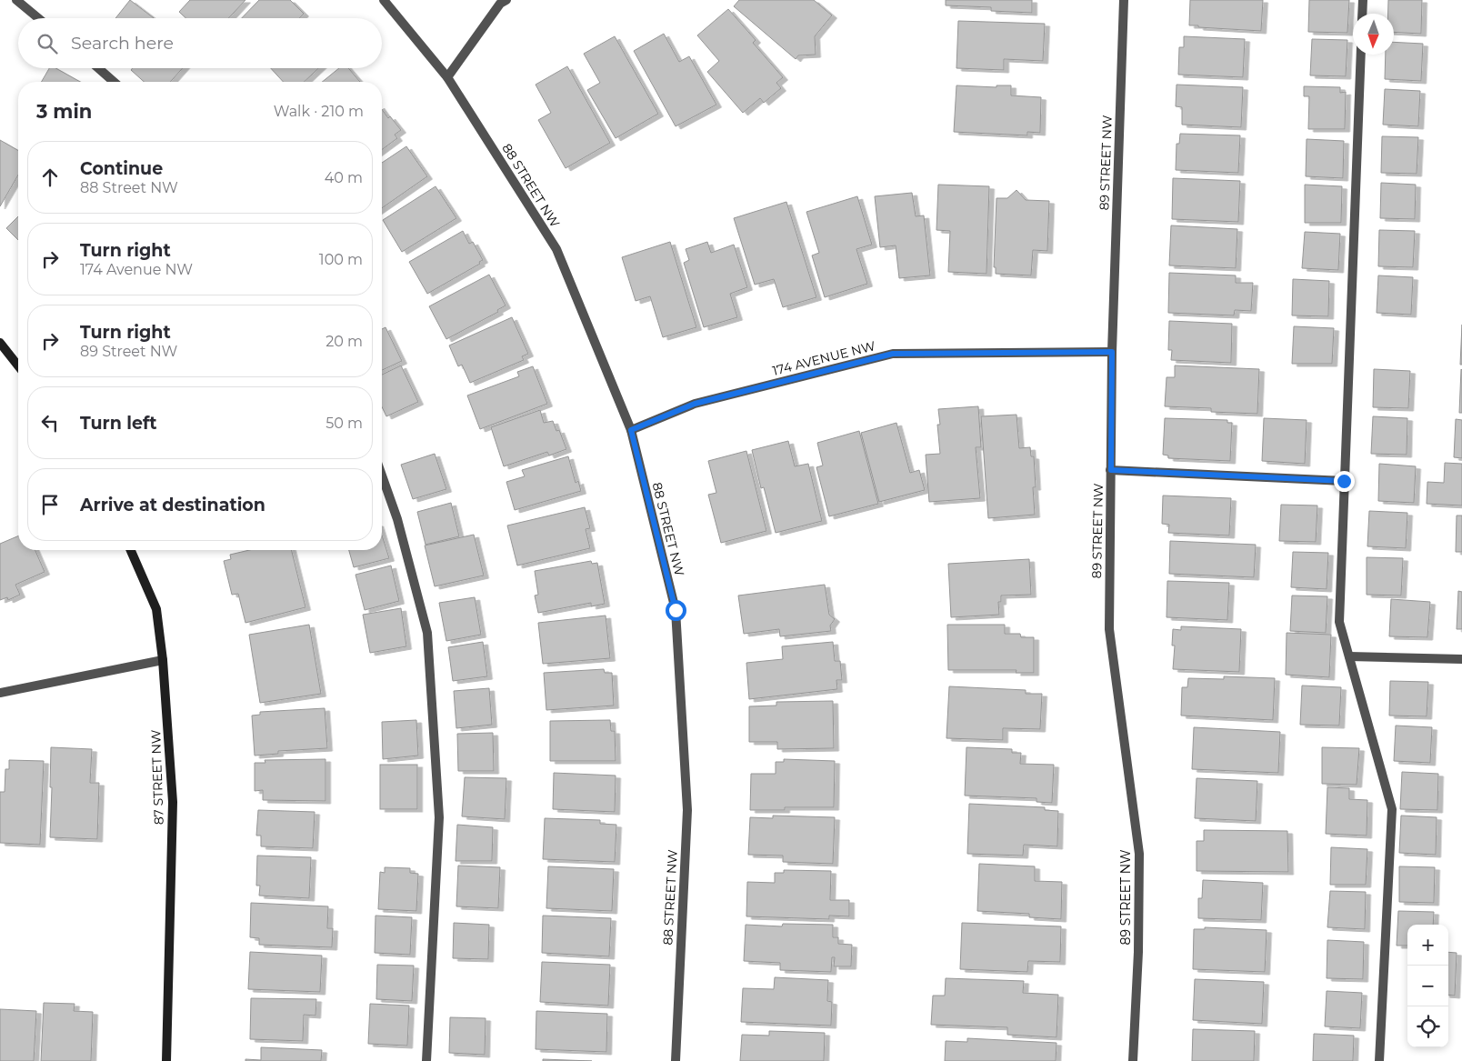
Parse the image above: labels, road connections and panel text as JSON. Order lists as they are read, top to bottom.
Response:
{
  "streets": {
    "street": [
      "89 STREET NW",
      "88 STREET NW",
      "174 AVENUE NW",
      "87 STREET NW"
    ]
  },
  "crossings": [
    ["89 STREET NW", "174 AVENUE NW"],
    ["88 STREET NW", "174 AVENUE NW"]
  ],
  "north": "bottom",
  "page": {
    "search": "Search here",
    "heading": ["3 min", "Walk · 210 m"],
    "list": [
      ["Continue", "88 Street NW", "40 m"],
      ["Turn right", "174 Avenue NW", "100 m"],
      ["Turn right", "89 Street NW", "20 m"],
      ["Turn left", "50 m"],
      "Arrive at destination"
    ],
    "map_buttons": ["+", "−"]
  }
}
